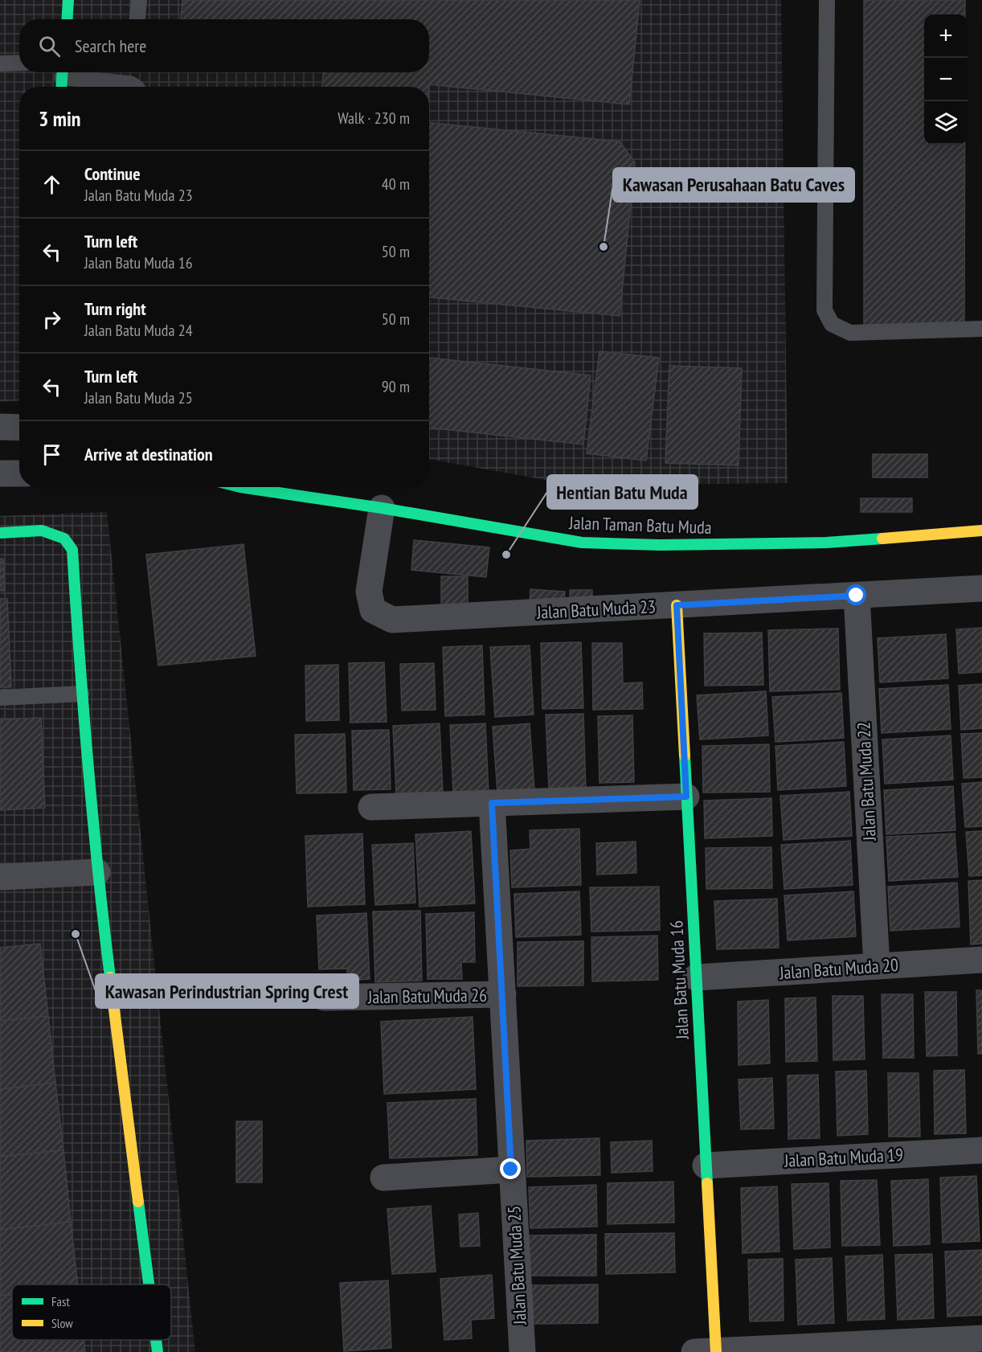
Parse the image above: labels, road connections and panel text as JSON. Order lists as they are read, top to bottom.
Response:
{
  "streets": {
    "street": [
      "Jalan Taman Batu Muda",
      "Jalan Batu Muda 23",
      "Jalan Batu Muda 22",
      "Jalan Batu Muda 20",
      "Jalan Batu Muda 16",
      "Jalan Batu Muda 26",
      "Jalan Batu Muda 19",
      "Jalan Batu Muda 25"
    ]
  },
  "crossings": [
    ["Jalan Taman Batu Muda", "Jalan Batu Muda 23"],
    ["Jalan Batu Muda 23", "Jalan Batu Muda 22"],
    ["Jalan Batu Muda 23", "Jalan Batu Muda 16"],
    ["Jalan Batu Muda 22", "Jalan Batu Muda 20"],
    ["Jalan Batu Muda 20", "Jalan Batu Muda 16"],
    ["Jalan Batu Muda 16", "Jalan Batu Muda 19"],
    ["Jalan Batu Muda 26", "Jalan Batu Muda 25"]
  ],
  "places": ["Kawasan Perusahaan Batu Caves", "Hentian Batu Muda", "Kawasan Perindustrian Spring Crest"],
  "legend": ["Fast", "Slow"],
  "page": {
    "map_buttons": ["+", "−"],
    "search": "Search here",
    "heading": ["3 min", "Walk · 230 m"],
    "list": [
      ["Continue", "Jalan Batu Muda 23", "40 m"],
      ["Turn left", "Jalan Batu Muda 16", "50 m"],
      ["Turn right", "Jalan Batu Muda 24", "50 m"],
      ["Turn left", "Jalan Batu Muda 25", "90 m"],
      "Arrive at destination"
    ]
  }
}
